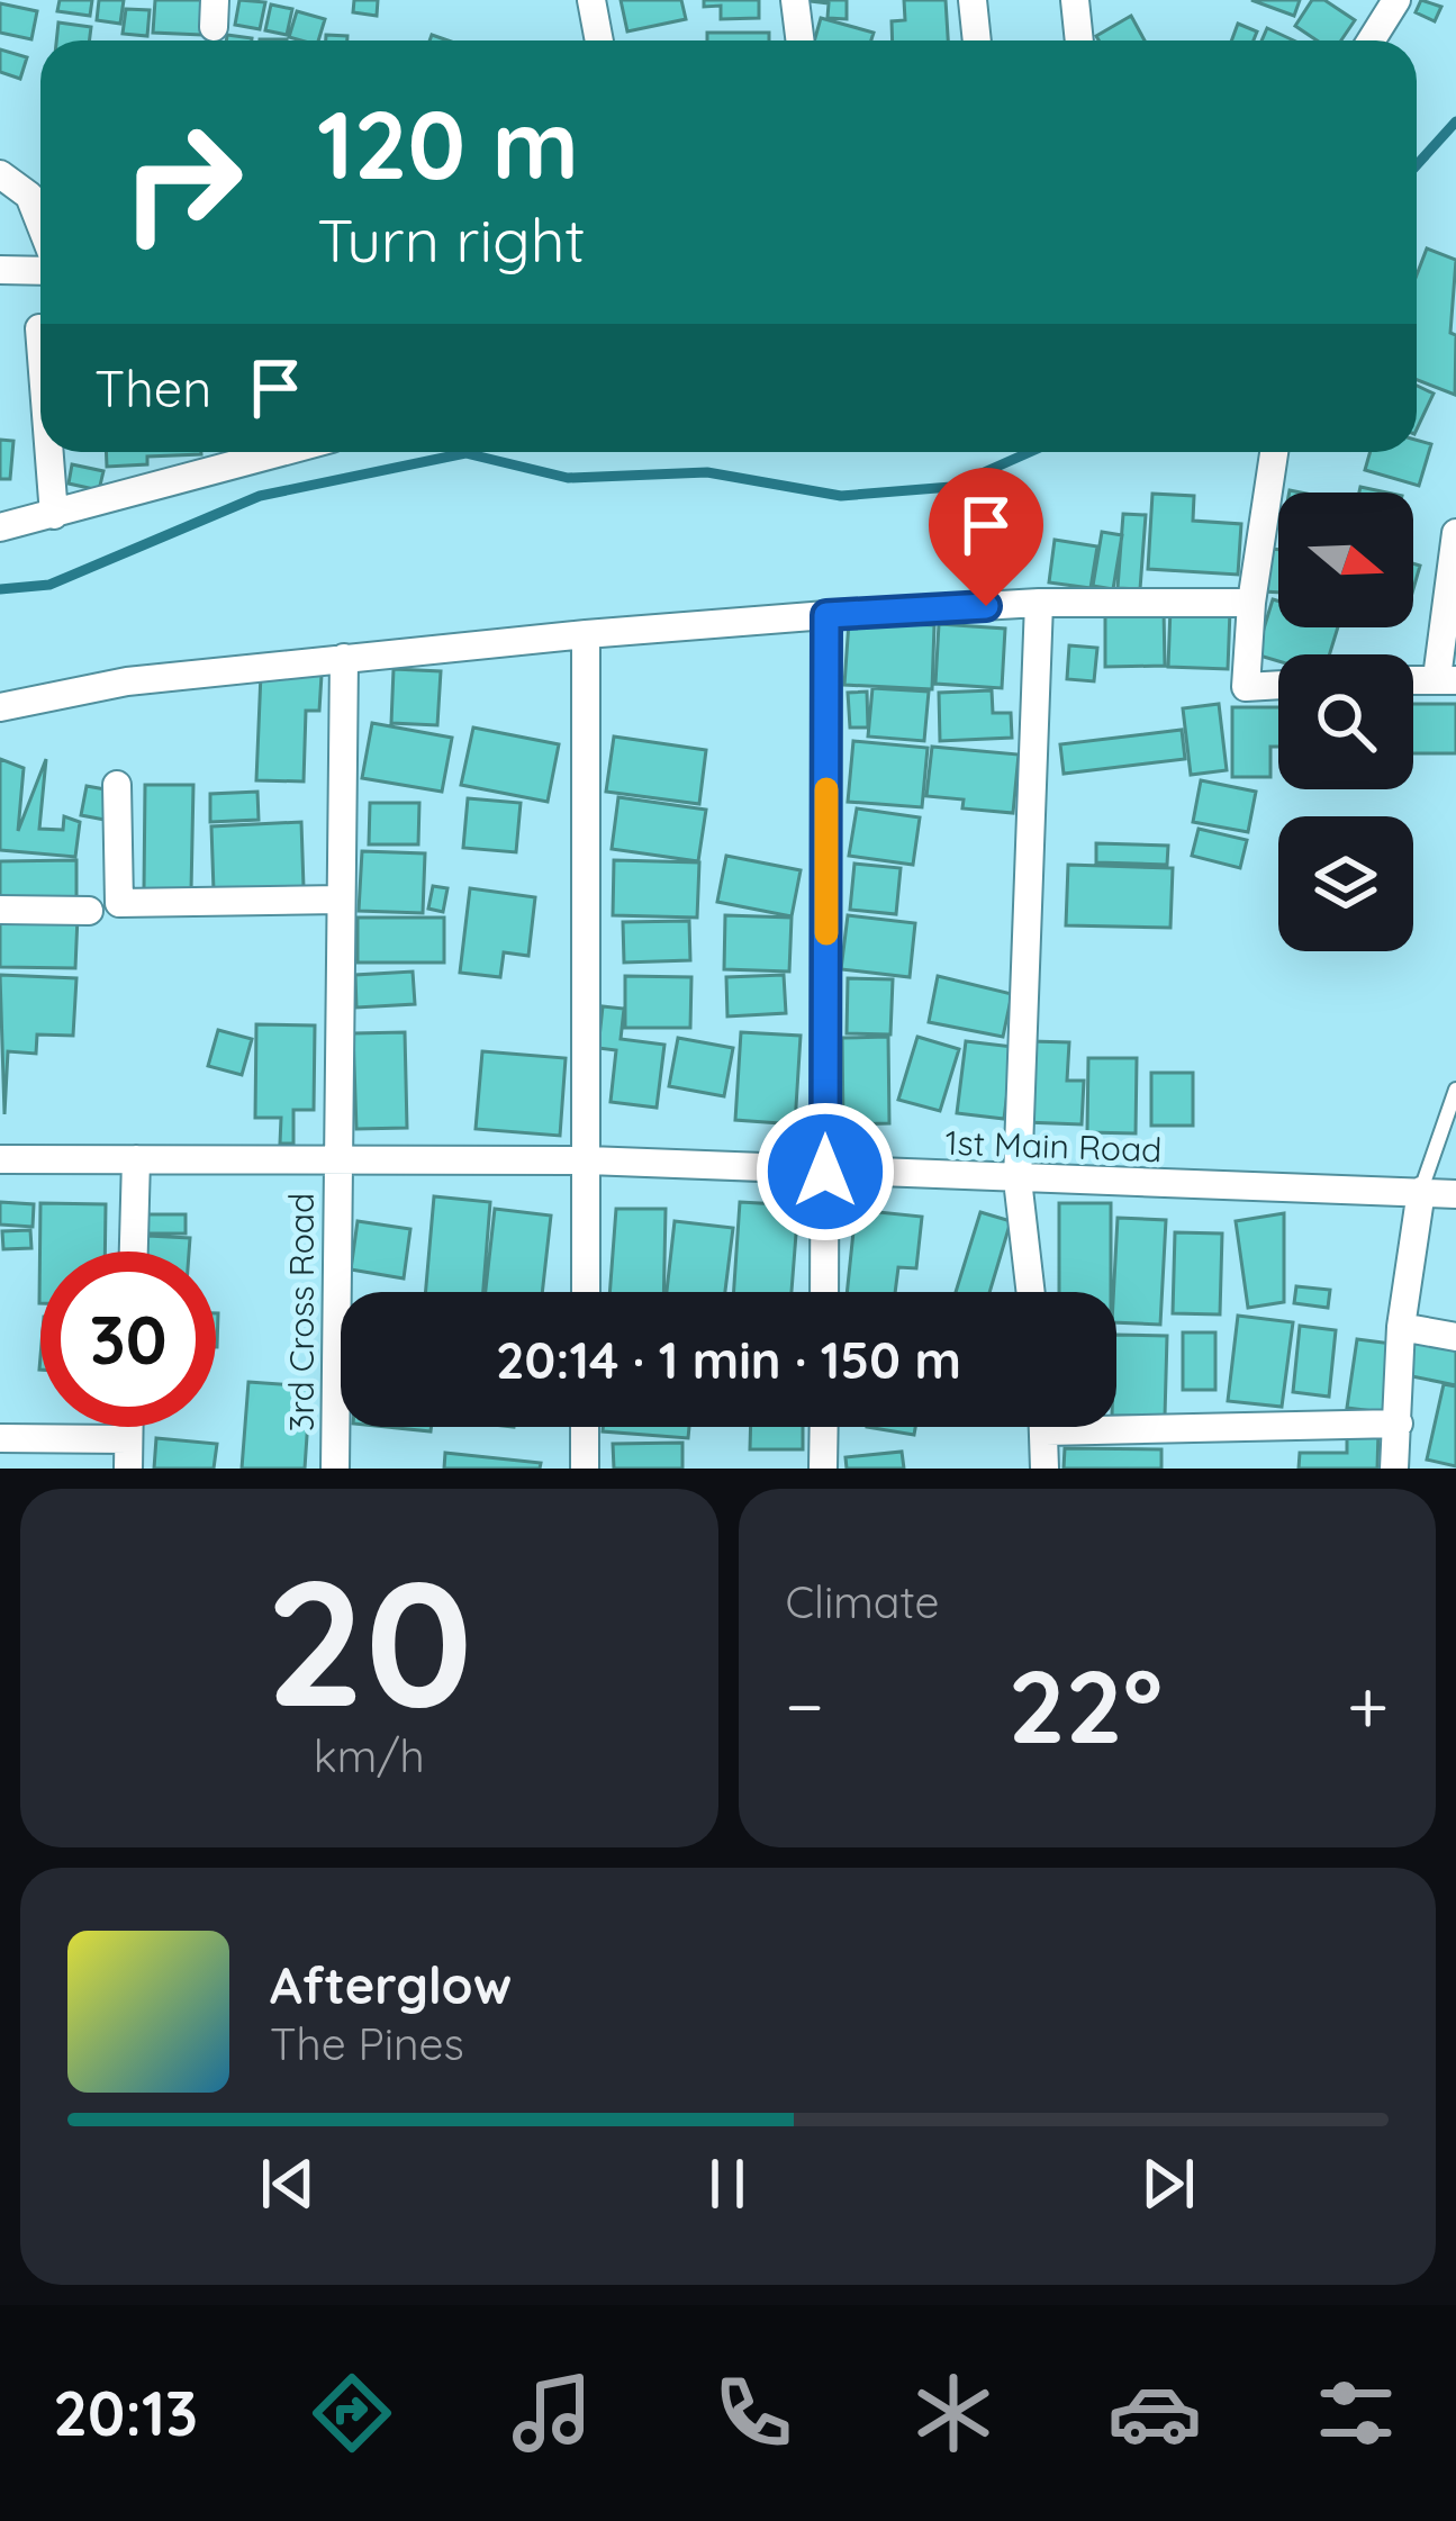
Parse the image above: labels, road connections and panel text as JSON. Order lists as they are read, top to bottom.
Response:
{
  "streets": {
    "street": ["1st Main Road", "3rd Cross Road"]
  },
  "crossings": [
    ["1st Main Road", "3rd Cross Road"]
  ],
  "north": "right",
  "page": {
    "turn": ["120 m", "Turn right"],
    "then": "Then",
    "limit": "30",
    "trip": "20:14 · 1 min · 150 m",
    "tile": [
      ["20", "km/h"],
      "Climate"
    ],
    "heat": ["−", "22°", "+"],
    "song": ["Afterglow", "The Pines"],
    "tabs": "20:13"
  }
}
